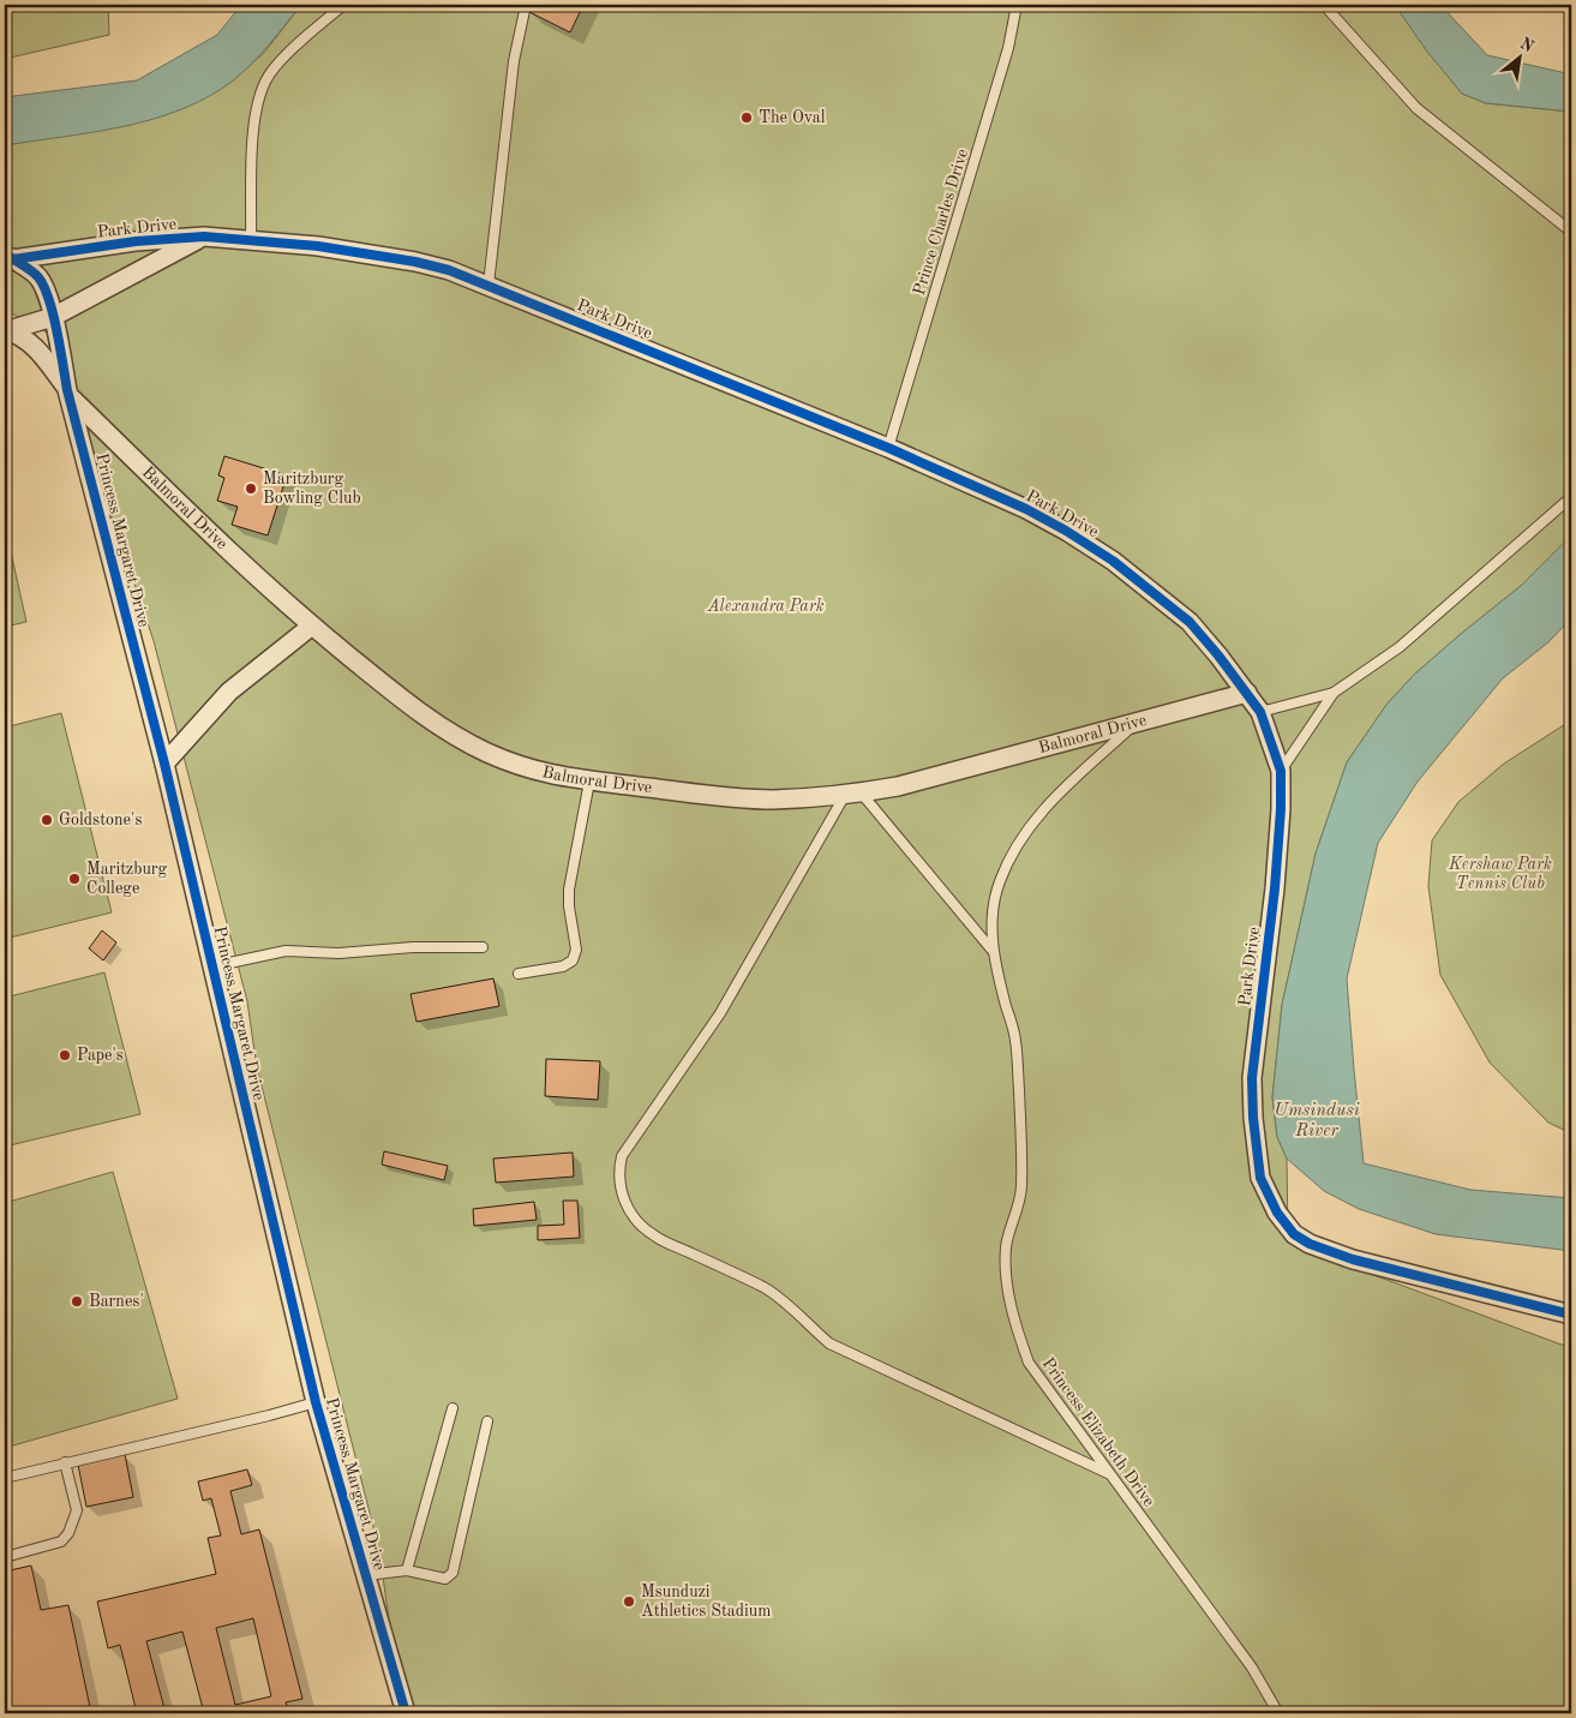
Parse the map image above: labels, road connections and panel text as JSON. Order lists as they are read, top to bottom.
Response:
{
  "streets": {
    "street": ["Park Drive", "Balmoral Drive", "Princess Margaret Drive"],
    "lane": ["Prince Charles Drive", "Princess Elizabeth Drive"]
  },
  "crossings": [
    ["Prince Charles Drive", "Park Drive"],
    ["Park Drive", "Balmoral Drive"],
    ["Park Drive", "Princess Margaret Drive"],
    ["Balmoral Drive", "Princess Margaret Drive"],
    ["Balmoral Drive", "Princess Elizabeth Drive"]
  ],
  "water": ["Umsindusi River"],
  "parks": ["Alexandra Park", "Kershaw Park Tennis Club"],
  "places": [
    "The Oval",
    "Maritzburg Bowling Club",
    "Goldstone's",
    "Maritzburg College",
    "Pape's",
    "Barnes'",
    "Msunduzi Athletics Stadium"
  ],
  "north": "top right"
}
